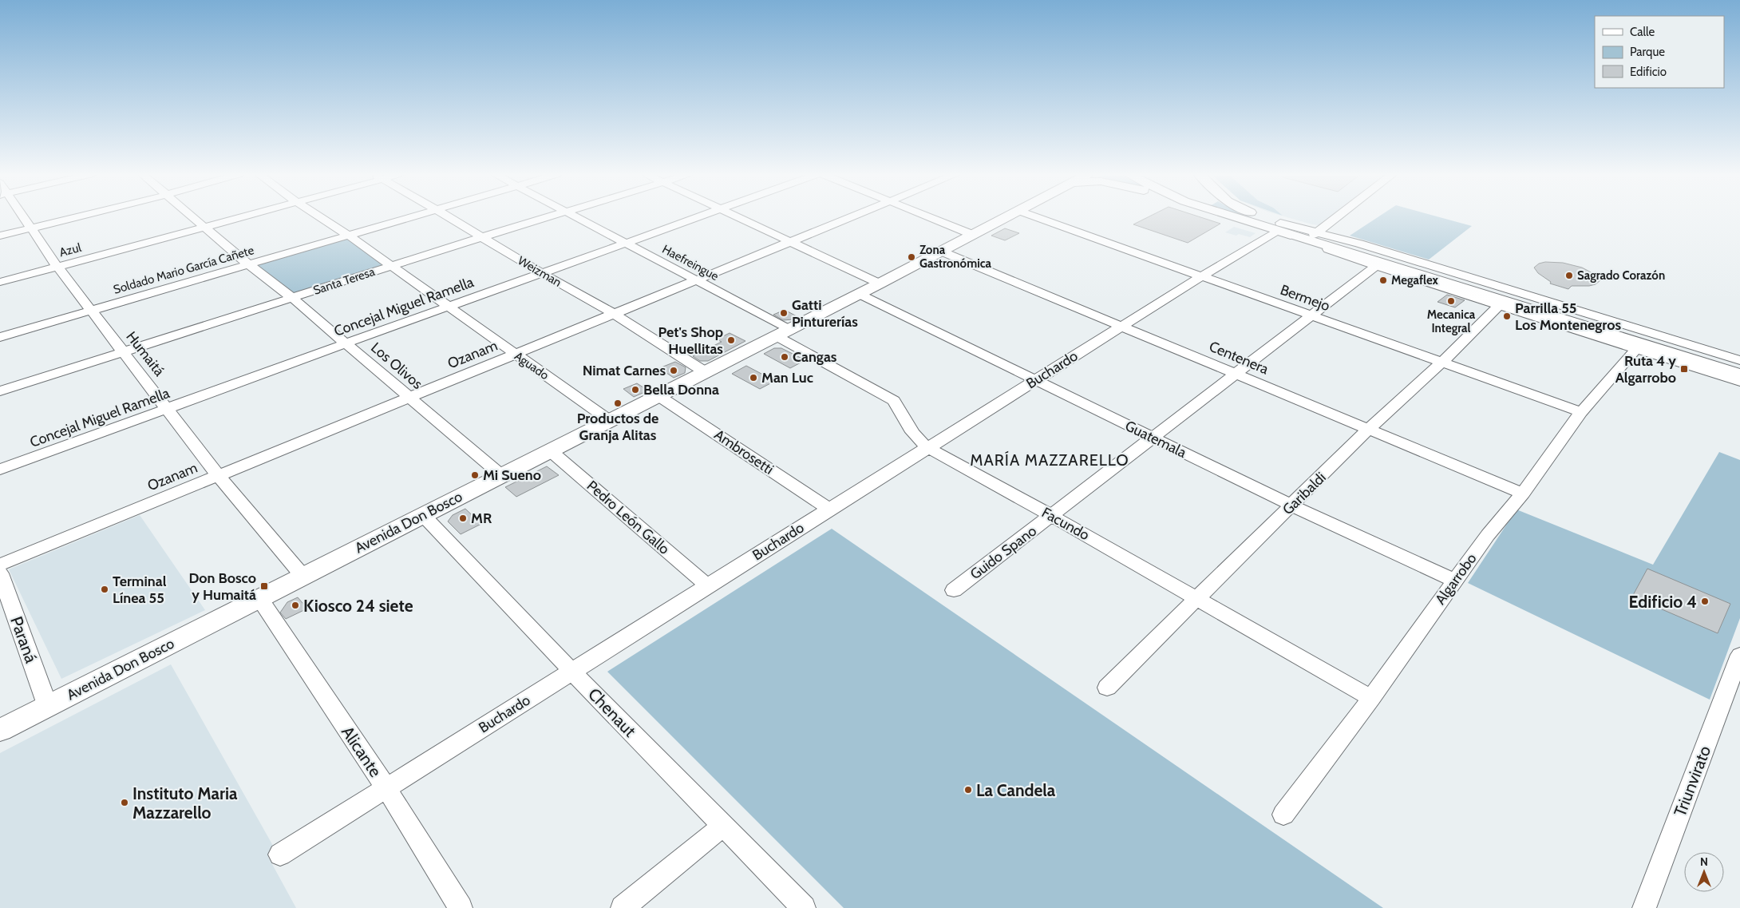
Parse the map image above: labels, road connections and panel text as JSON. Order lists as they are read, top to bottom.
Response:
{
  "streets": {
    "main road": ["Avenida Don Bosco"],
    "street": [
      "Azul",
      "Haefreingue",
      "Soldado Mario García Cañete",
      "Weizman",
      "Santa Teresa",
      "Bermejo",
      "Concejal Miguel Ramella",
      "Humaitá",
      "Ozanam",
      "Centenera",
      "Los Olivos",
      "Aguado",
      "Buchardo",
      "Guatemala",
      "Ambrosetti",
      "Garibaldi",
      "Pedro León Gallo",
      "Facundo",
      "Guido Spano",
      "Algarrobo",
      "Paraná",
      "Chenaut",
      "Alicante",
      "Triunvirato"
    ]
  },
  "crossings": [
    ["Azul", "Humaitá"],
    ["Azul", "Los Olivos"],
    ["Haefreingue", "Concejal Miguel Ramella"],
    ["Haefreingue", "Ozanam"],
    ["Haefreingue", "Avenida Don Bosco"],
    ["Haefreingue", "Facundo"],
    ["Soldado Mario García Cañete", "Humaitá"],
    ["Soldado Mario García Cañete", "Los Olivos"],
    ["Soldado Mario García Cañete", "Aguado"],
    ["Weizman", "Santa Teresa"],
    ["Weizman", "Concejal Miguel Ramella"],
    ["Weizman", "Ozanam"],
    ["Weizman", "Avenida Don Bosco"],
    ["Santa Teresa", "Humaitá"],
    ["Santa Teresa", "Los Olivos"],
    ["Santa Teresa", "Aguado"],
    ["Bermejo", "Buchardo"],
    ["Bermejo", "Garibaldi"],
    ["Bermejo", "Guido Spano"],
    ["Bermejo", "Algarrobo"],
    ["Concejal Miguel Ramella", "Humaitá"],
    ["Concejal Miguel Ramella", "Los Olivos"],
    ["Concejal Miguel Ramella", "Aguado"],
    ["Humaitá", "Ozanam"],
    ["Humaitá", "Avenida Don Bosco"],
    ["Ozanam", "Los Olivos"],
    ["Ozanam", "Aguado"],
    ["Centenera", "Buchardo"],
    ["Centenera", "Garibaldi"],
    ["Centenera", "Avenida Don Bosco"],
    ["Centenera", "Guido Spano"],
    ["Centenera", "Algarrobo"],
    ["Los Olivos", "Avenida Don Bosco"],
    ["Aguado", "Avenida Don Bosco"],
    ["Buchardo", "Guatemala"],
    ["Buchardo", "Ambrosetti"],
    ["Buchardo", "Pedro León Gallo"],
    ["Buchardo", "Facundo"],
    ["Buchardo", "Chenaut"],
    ["Buchardo", "Alicante"],
    ["Guatemala", "Garibaldi"],
    ["Guatemala", "Avenida Don Bosco"],
    ["Guatemala", "Guido Spano"],
    ["Guatemala", "Algarrobo"],
    ["Ambrosetti", "Avenida Don Bosco"],
    ["Garibaldi", "Facundo"],
    ["Pedro León Gallo", "Avenida Don Bosco"],
    ["Avenida Don Bosco", "Facundo"],
    ["Avenida Don Bosco", "Paraná"],
    ["Avenida Don Bosco", "Chenaut"],
    ["Avenida Don Bosco", "Alicante"],
    ["Facundo", "Guido Spano"],
    ["Facundo", "Algarrobo"]
  ],
  "districts": ["MARÍA MAZZARELLO"],
  "places": {
    "other": [
      "Zona Gastronómica",
      "Sagrado Corazón",
      "Megaflex",
      "Mecanica Integral",
      "Gatti Pinturerías",
      "Parrilla 55 Los Montenegros",
      "Pet's Shop Huellitas",
      "Cangas",
      "Nimat Carnes",
      "Man Luc",
      "Bella Donna",
      "Productos de Granja Alitas",
      "Mi Sueno",
      "MR",
      "Terminal Línea 55",
      "Edificio 4",
      "Kiosco 24 siete",
      "La Candela",
      "Instituto Maria Mazzarello"
    ],
    "transit": ["Ruta 4 y Algarrobo", "Don Bosco y Humaitá"]
  },
  "legend": ["Calle", "Parque", "Edificio"],
  "north": "top"
}
